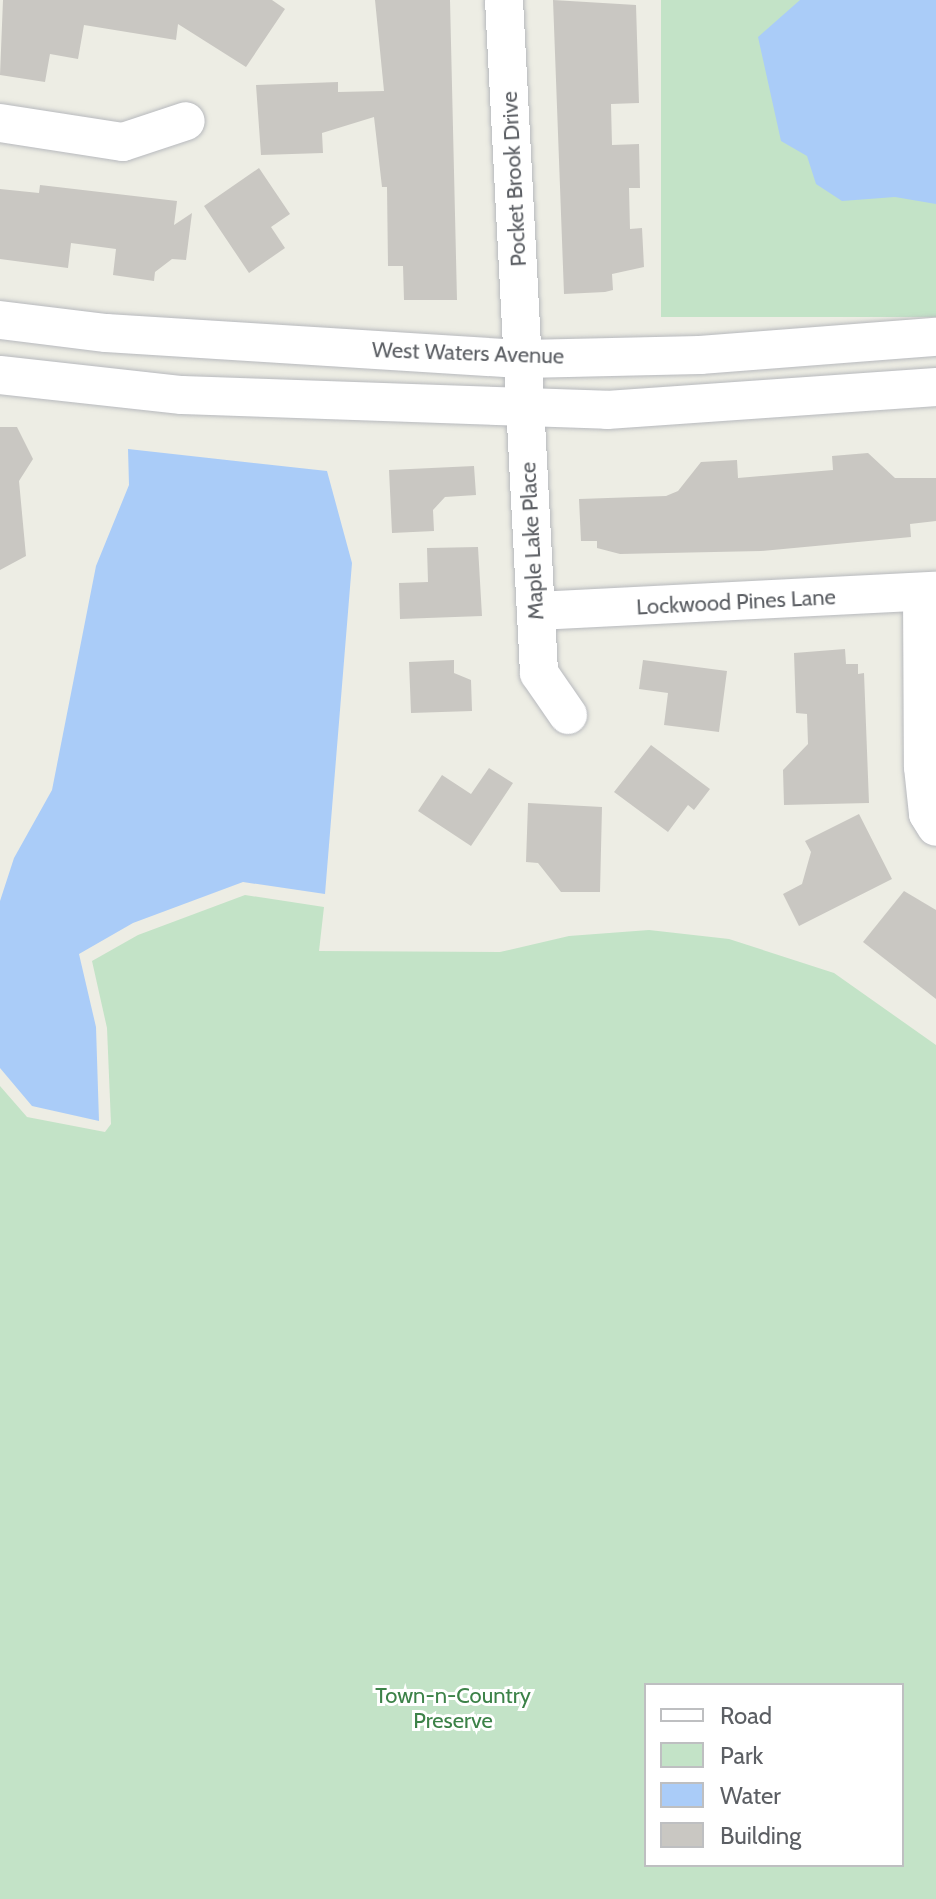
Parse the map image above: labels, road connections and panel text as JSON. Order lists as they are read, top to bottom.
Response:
{
  "streets": {
    "street": [
      "Pocket Brook Drive",
      "West Waters Avenue",
      "Maple Lake Place",
      "Lockwood Pines Lane"
    ]
  },
  "crossings": [
    ["Pocket Brook Drive", "West Waters Avenue"],
    ["Pocket Brook Drive", "Maple Lake Place"],
    ["West Waters Avenue", "Maple Lake Place"],
    ["Maple Lake Place", "Lockwood Pines Lane"]
  ],
  "parks": ["Town-n-Country Preserve"],
  "legend": [
    "Road",
    "Park",
    "Water",
    "Building"
  ]
}
